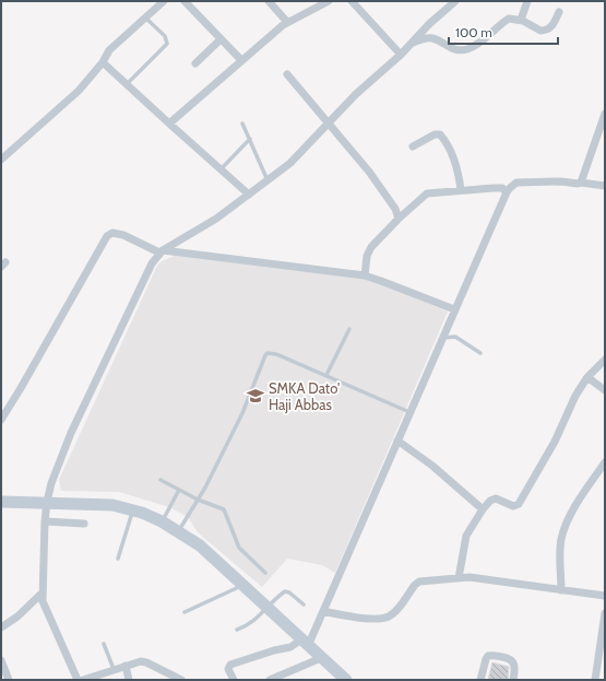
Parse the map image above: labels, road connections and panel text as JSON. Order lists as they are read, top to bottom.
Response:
{
  "places": {
    "school or university": ["SMKA Dato' Haji Abbas"]
  },
  "scale_bar": "100 m"
}
